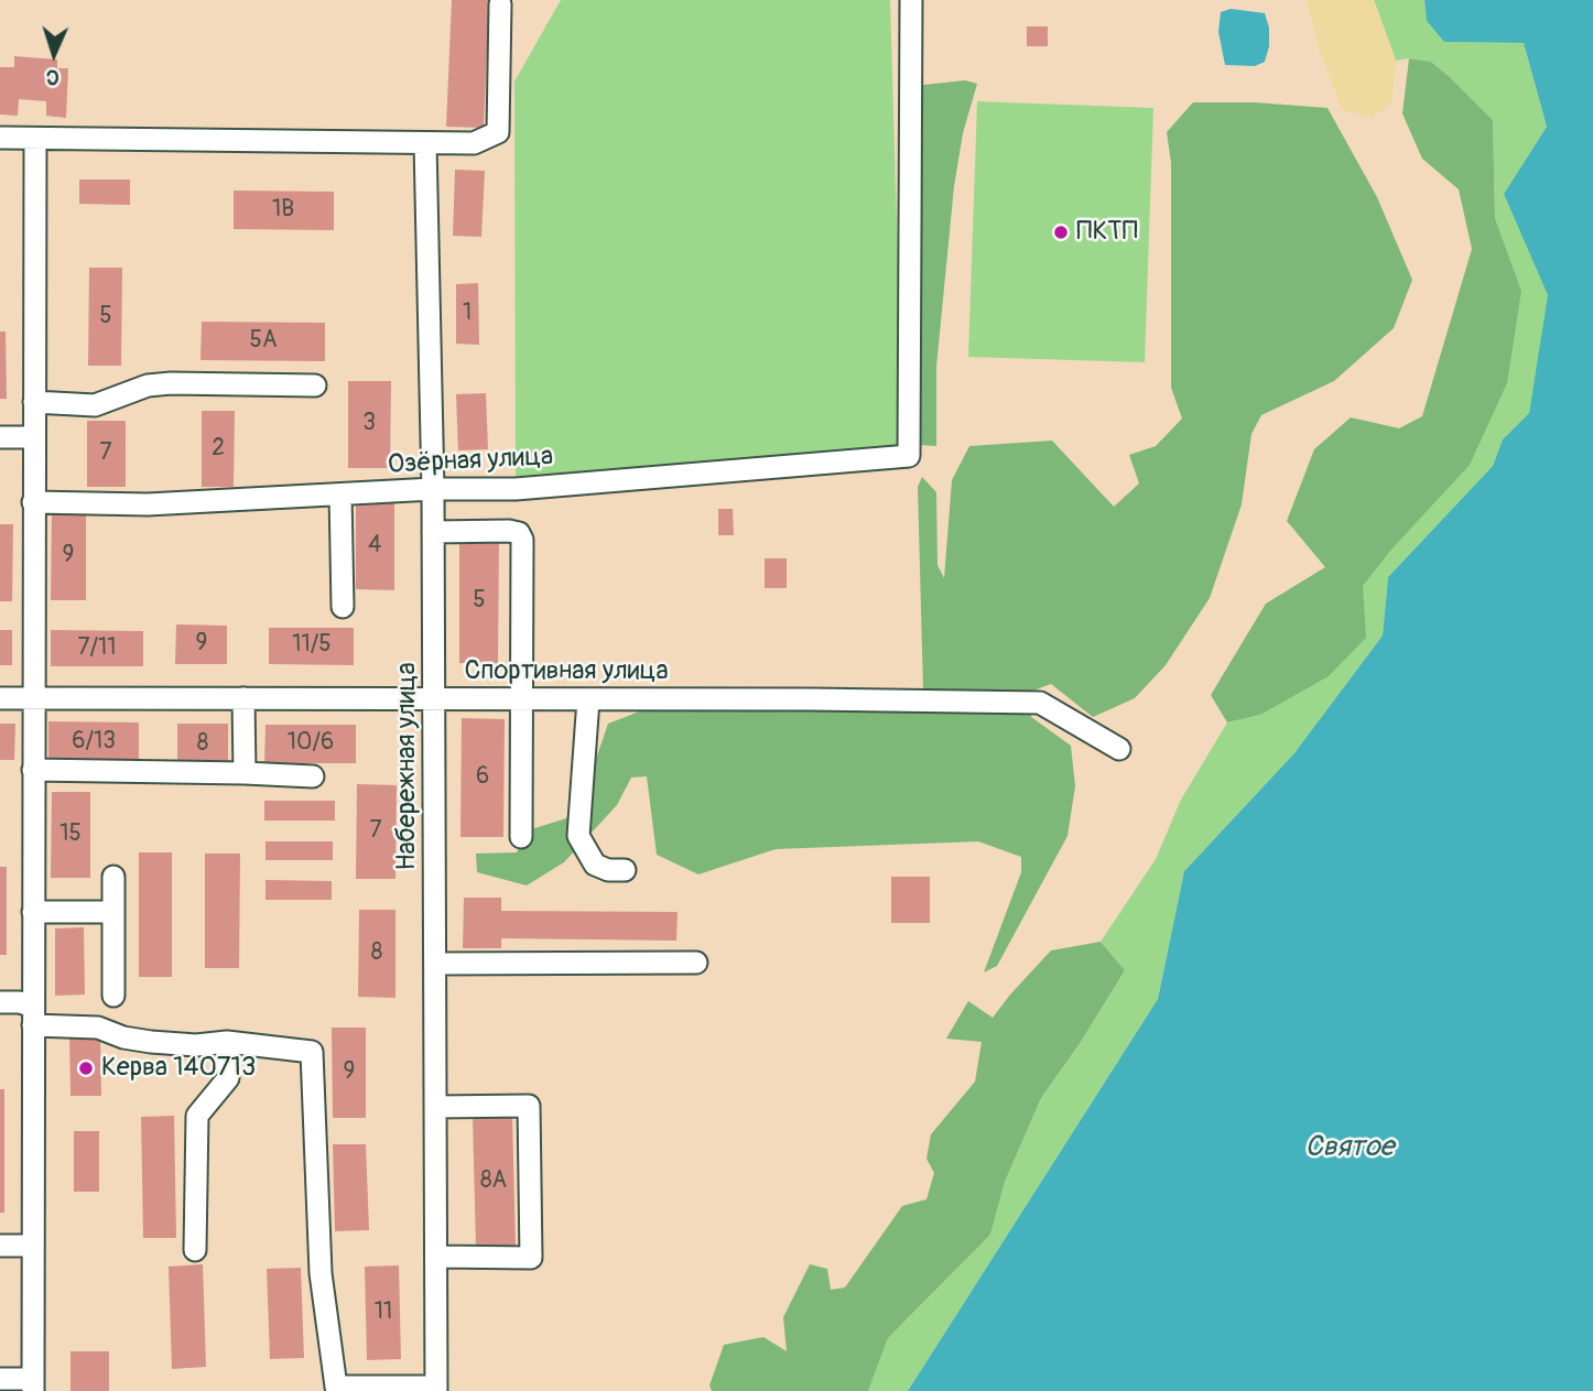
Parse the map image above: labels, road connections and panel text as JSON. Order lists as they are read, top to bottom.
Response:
{
  "streets": {
    "street": ["Озёрная улица", "Спортивная улица", "Набережная улица"]
  },
  "crossings": [
    ["Озёрная улица", "Набережная улица"],
    ["Спортивная улица", "Набережная улица"]
  ],
  "water": ["Святое"],
  "places": ["ПКТП", "Керва 140713"],
  "house_numbers": [
    "1В",
    "1",
    "5",
    "5А",
    "3",
    "2",
    "7",
    "4",
    "9",
    "5",
    "9",
    "11/5",
    "7/11",
    "6/13",
    "10/6",
    "8",
    "6",
    "7",
    "15",
    "8",
    "9",
    "8А",
    "11"
  ],
  "north": "bottom"
}
